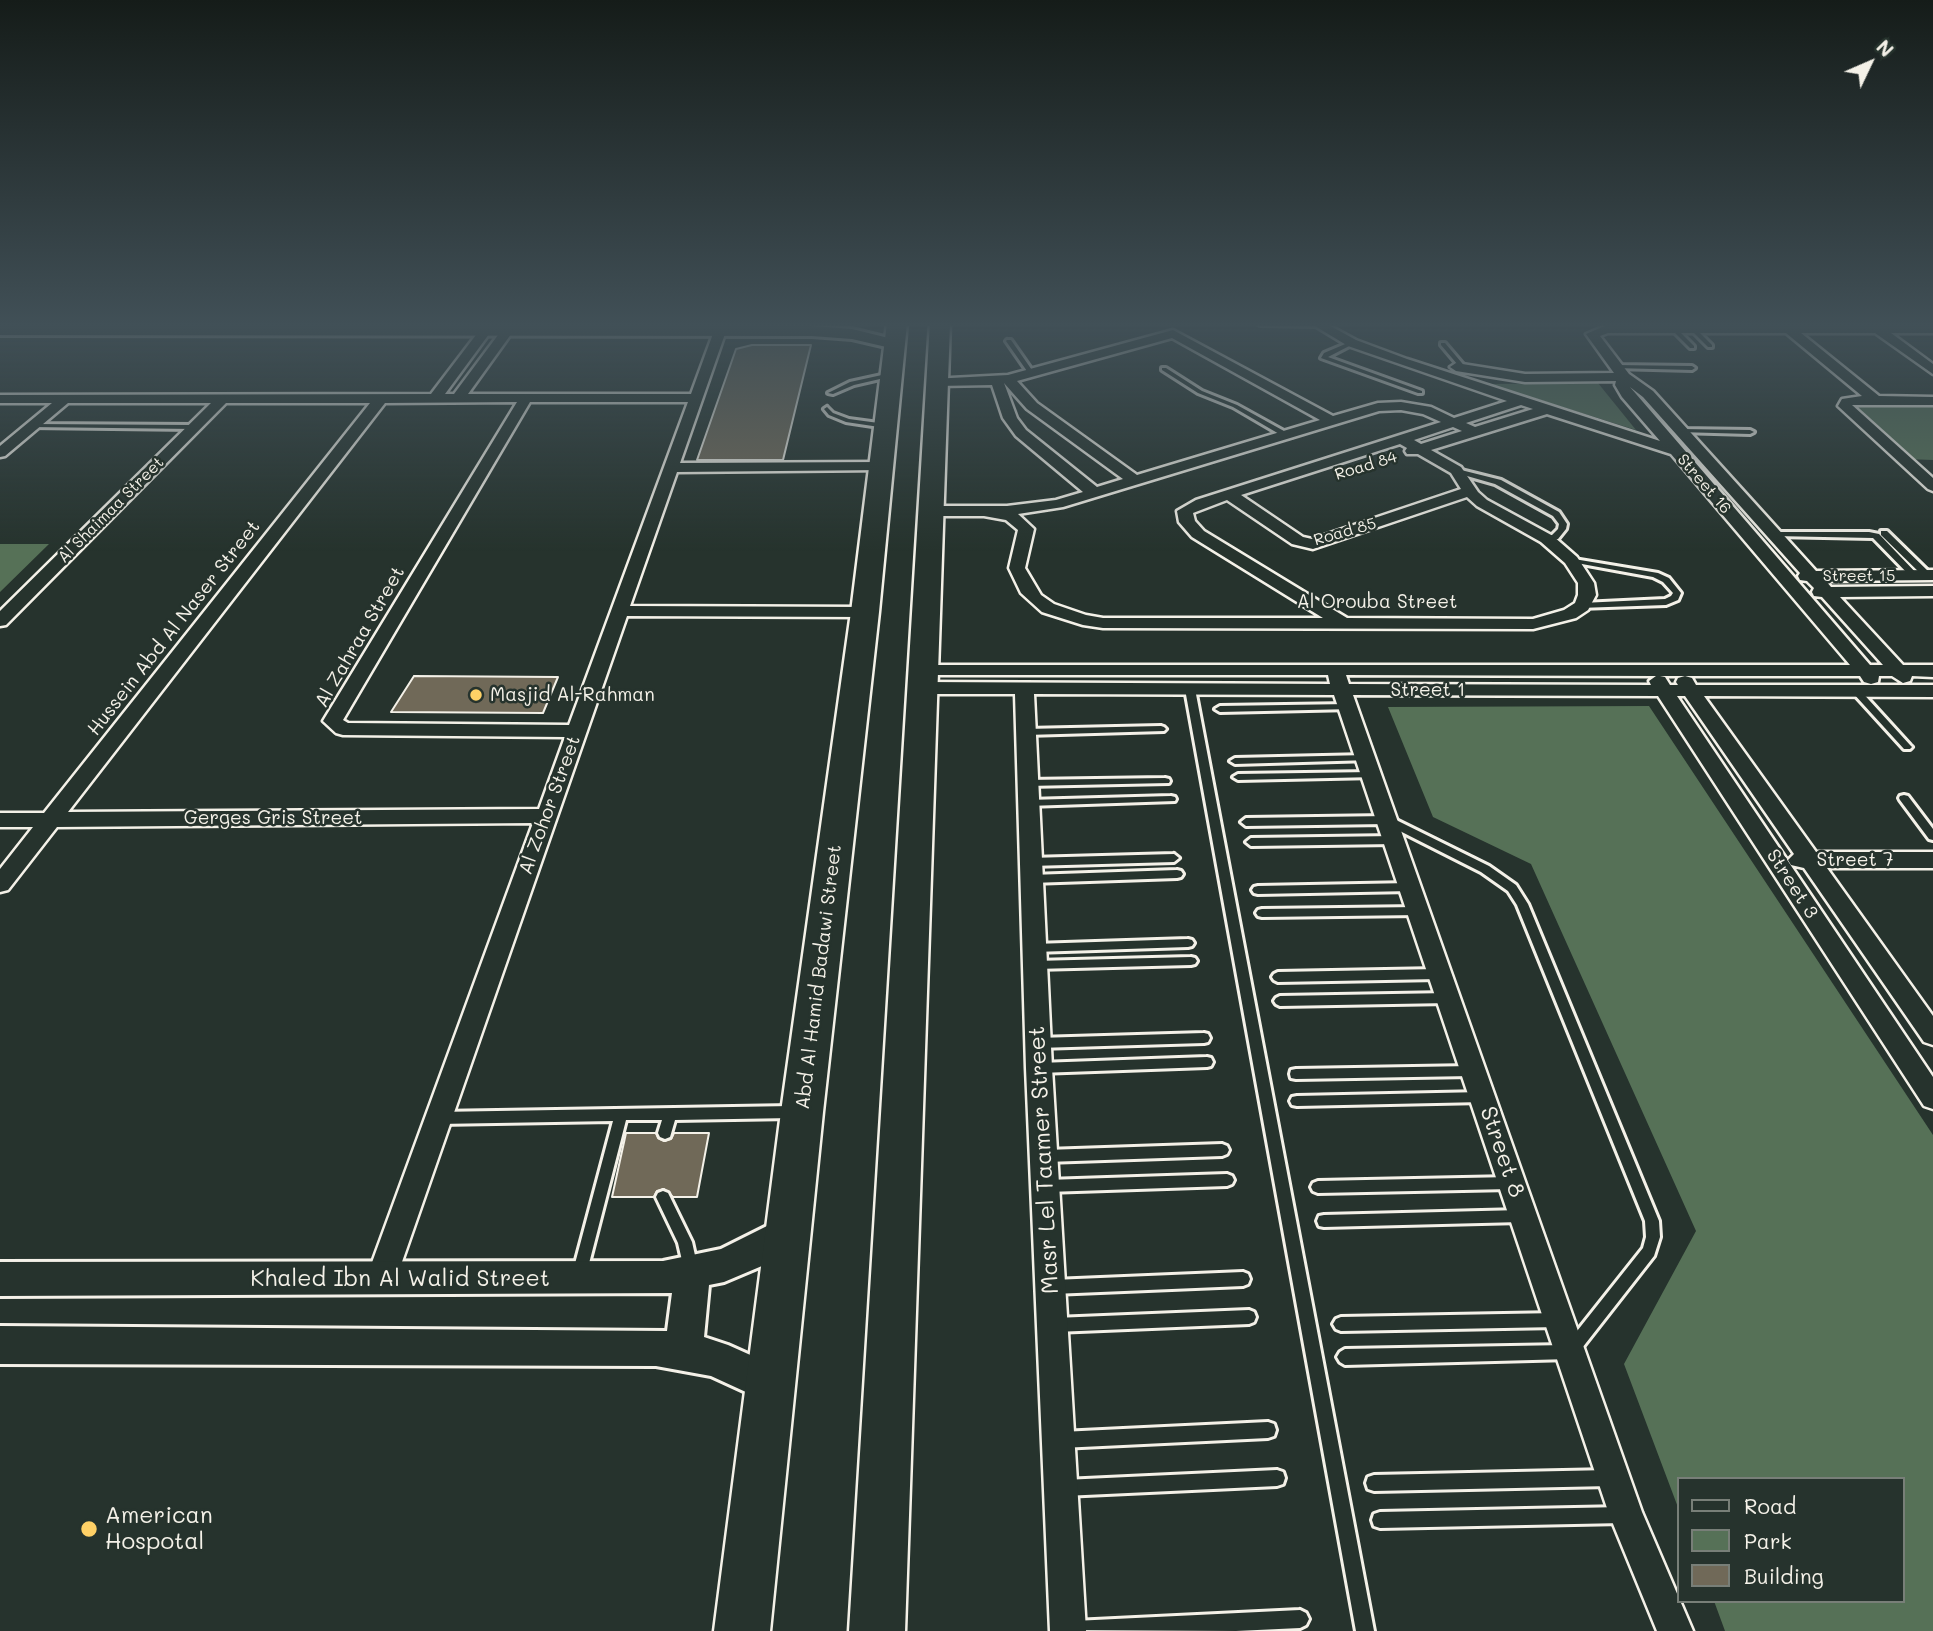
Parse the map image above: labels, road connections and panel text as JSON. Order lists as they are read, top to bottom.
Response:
{
  "streets": {
    "main road": ["Abd Al Hamid Badawi Street"],
    "street": [
      "Road 84",
      "Street 16",
      "Al Shaimaa Street",
      "Road 85",
      "Street 15",
      "Al Orouba Street",
      "Hussein Abd Al Naser Street",
      "Al Zahraa Street",
      "Street 1",
      "Al Zohor Street",
      "Gerges Gris Street",
      "Street 7",
      "Street 3",
      "Street 8",
      "Masr Lel Taamer Street",
      "Khaled Ibn Al Walid Street"
    ]
  },
  "crossings": [
    ["Road 84", "Road 85"],
    ["Street 16", "Street 15"],
    ["Street 16", "Street 1"],
    ["Hussein Abd Al Naser Street", "Gerges Gris Street"],
    ["Al Zahraa Street", "Al Zohor Street"],
    ["Street 1", "Street 3"],
    ["Street 1", "Street 8"],
    ["Street 1", "Masr Lel Taamer Street"],
    ["Al Zohor Street", "Gerges Gris Street"],
    ["Al Zohor Street", "Khaled Ibn Al Walid Street"],
    ["Street 7", "Street 3"],
    ["Abd Al Hamid Badawi Street", "Khaled Ibn Al Walid Street"]
  ],
  "places": ["Masjid Al-Rahman", "American Hospotal"],
  "legend": ["Road", "Park", "Building"],
  "north": "top right"
}
